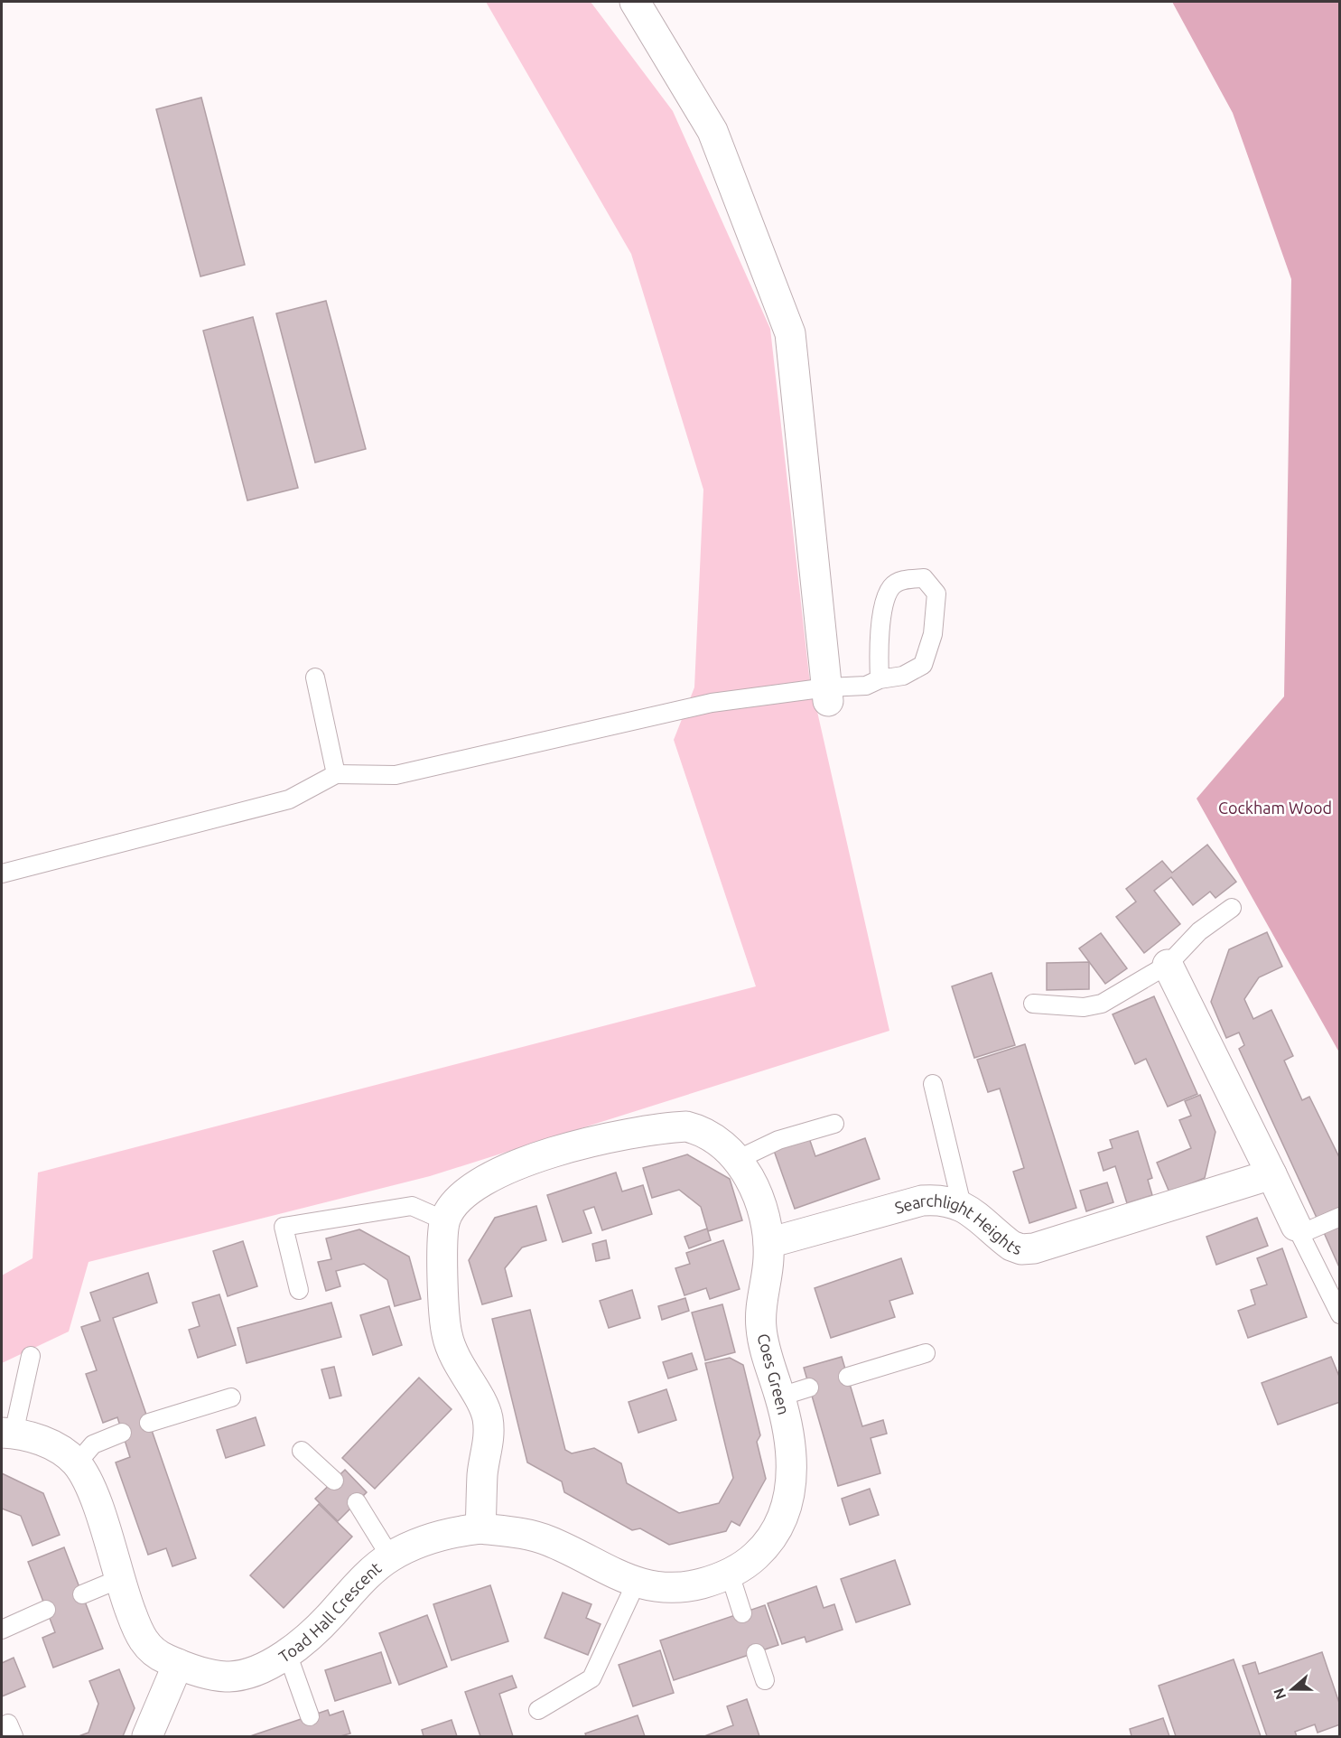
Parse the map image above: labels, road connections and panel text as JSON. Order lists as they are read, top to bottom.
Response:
{
  "streets": {
    "street": ["Searchlight Heights", "Coes Green", "Toad Hall Crescent"]
  },
  "crossings": [
    ["Searchlight Heights", "Coes Green"],
    ["Coes Green", "Toad Hall Crescent"]
  ],
  "parks": ["Cockham Wood"],
  "north": "left"
}
